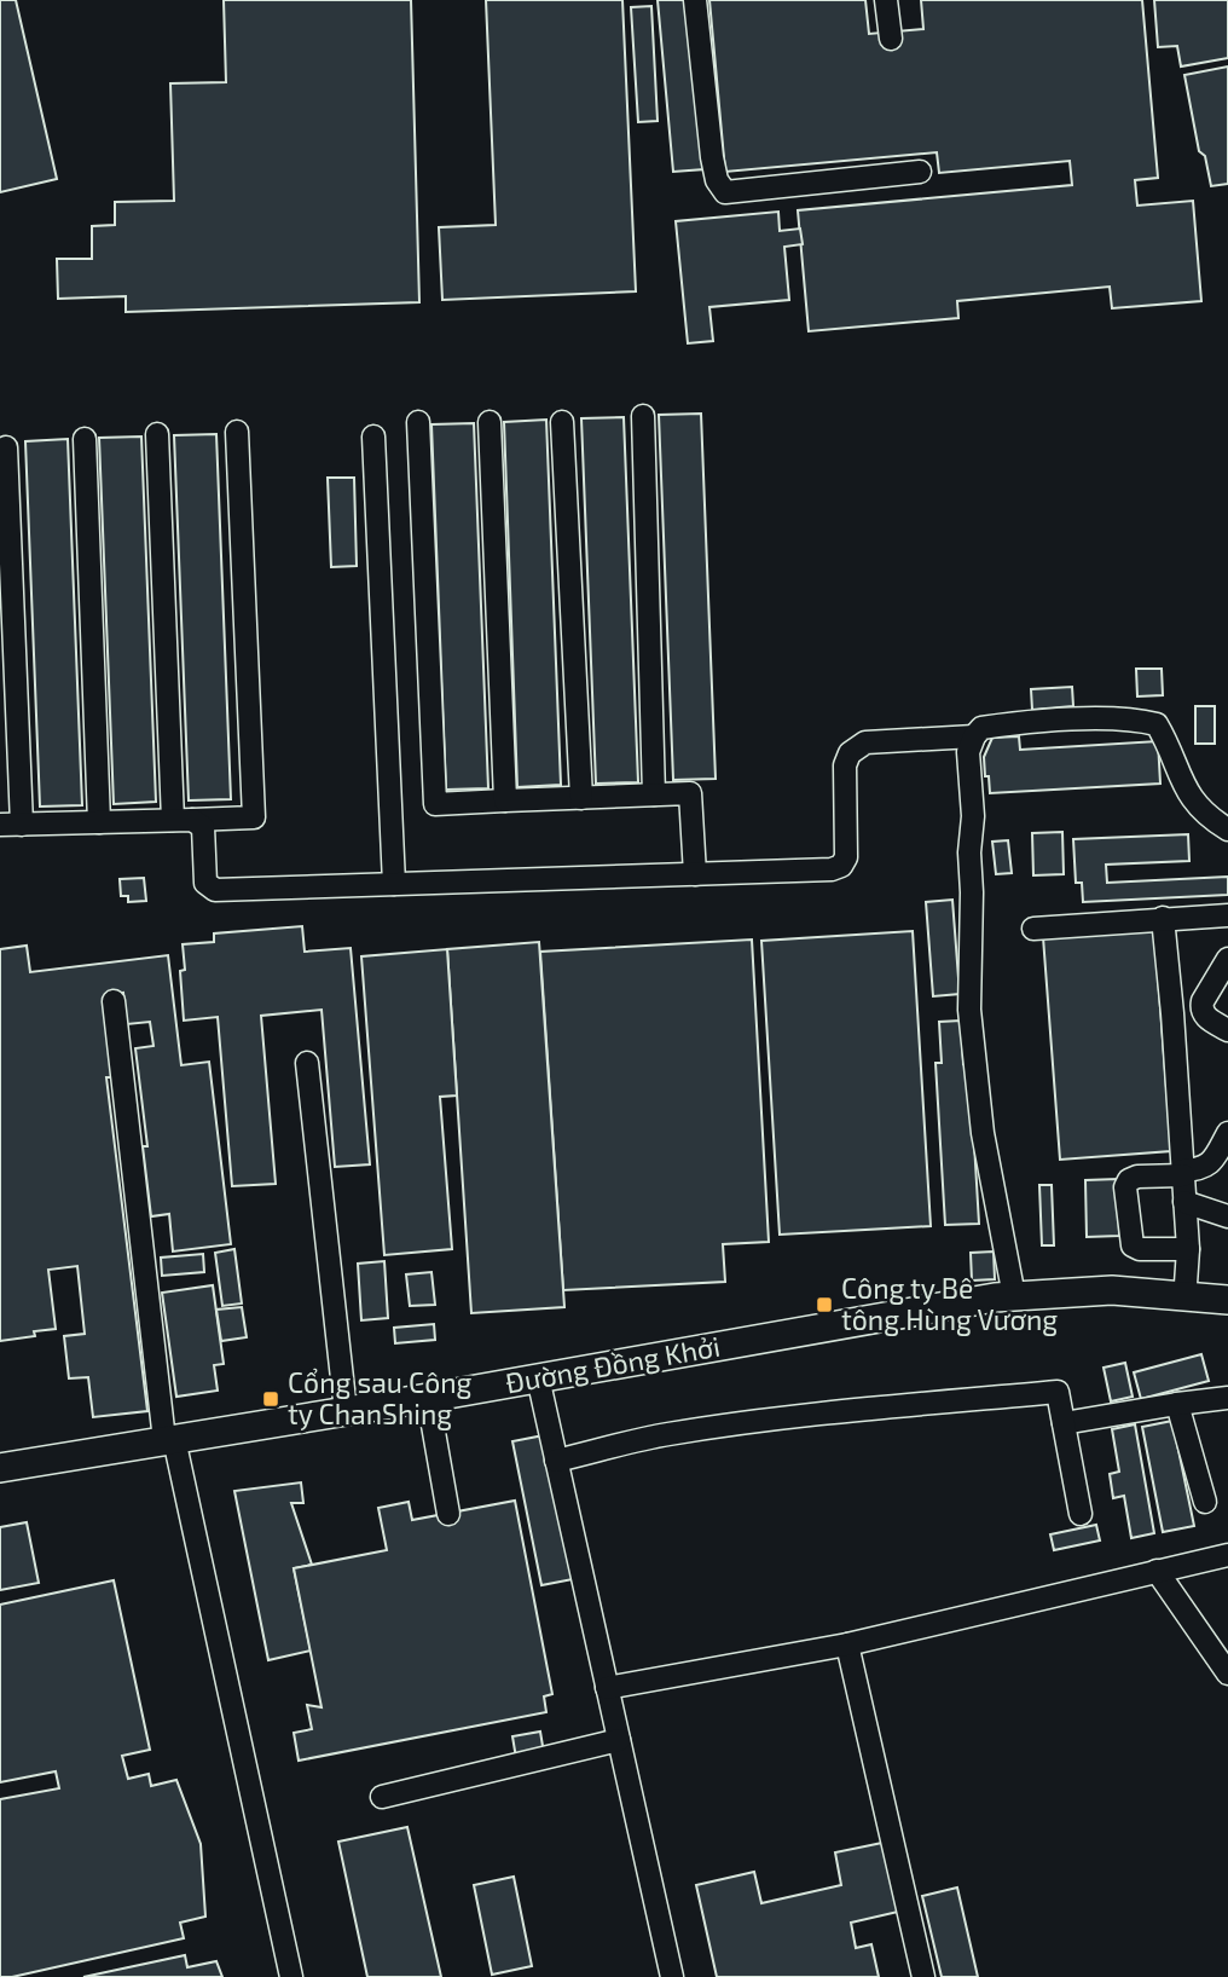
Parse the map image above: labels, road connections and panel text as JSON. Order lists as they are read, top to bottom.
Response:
{
  "streets": {
    "main road": ["Đường Đồng Khởi"]
  },
  "places": {
    "transit": ["Công ty Bê tông Hùng Vương", "Cổng sau Công ty ChanShing"]
  }
}
